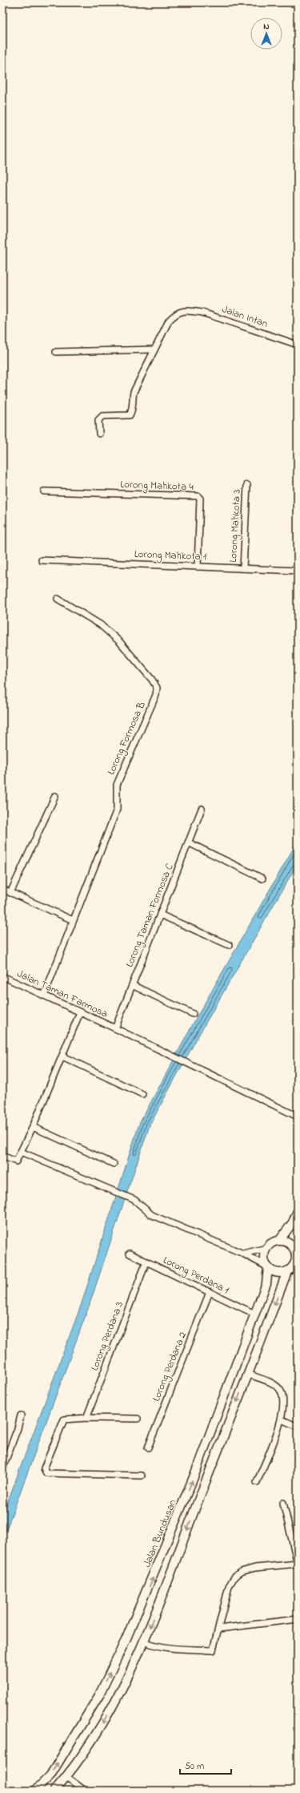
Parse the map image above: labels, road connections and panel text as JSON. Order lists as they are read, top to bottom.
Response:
{
  "streets": {
    "main road": ["Jalan Bundusan"],
    "street": [
      "Jalan Intan",
      "Lorong Mahkota 4",
      "Lorong Mahkota 3",
      "Lorong Mahkota 1",
      "Lorong Formosa B",
      "Lorong Taman Formosa C",
      "Jalan Taman Farmosa",
      "Lorong Perdana 1",
      "Lorong Perdana 3",
      "Lorong Perdana 2"
    ]
  },
  "crossings": [
    ["Lorong Mahkota 4", "Lorong Mahkota 1"],
    ["Lorong Mahkota 3", "Lorong Mahkota 1"],
    ["Lorong Formosa B", "Jalan Taman Farmosa"],
    ["Lorong Taman Formosa C", "Jalan Taman Farmosa"],
    ["Lorong Perdana 1", "Lorong Perdana 3"],
    ["Lorong Perdana 1", "Lorong Perdana 2"],
    ["Lorong Perdana 1", "Jalan Bundusan"]
  ],
  "scale_bar": "50 m",
  "north": "top"
}
